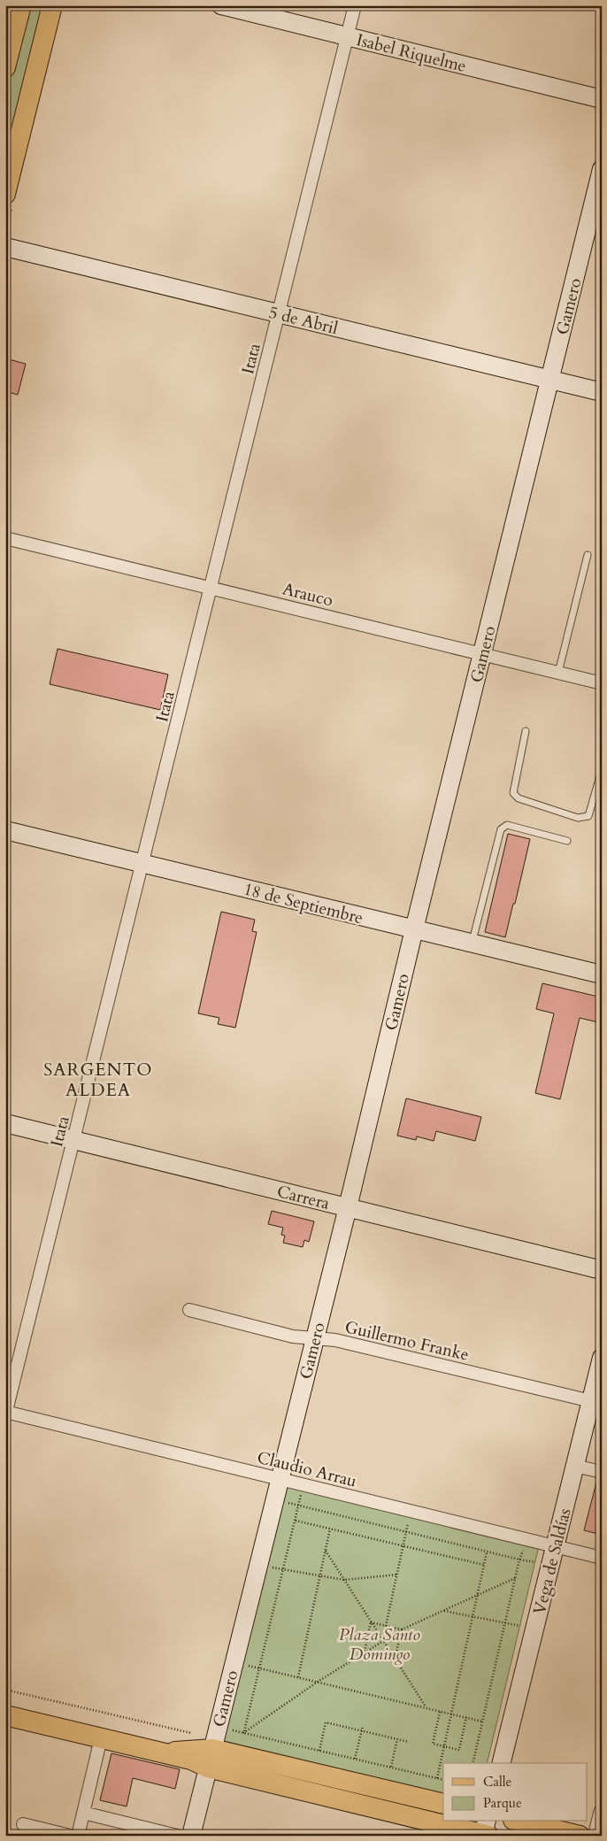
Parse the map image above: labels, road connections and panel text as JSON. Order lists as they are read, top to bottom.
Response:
{
  "streets": {
    "street": [
      "Isabel Riquelme",
      "Gamero",
      "5 de Abril",
      "Itata",
      "Arauco",
      "18 de Septiembre",
      "Carrera",
      "Guillermo Franke",
      "Claudio Arrau",
      "Vega de Saldías"
    ]
  },
  "crossings": [
    ["Isabel Riquelme", "Itata"],
    ["Gamero", "5 de Abril"],
    ["Gamero", "Arauco"],
    ["Gamero", "18 de Septiembre"],
    ["Gamero", "Carrera"],
    ["Gamero", "Guillermo Franke"],
    ["Gamero", "Claudio Arrau"],
    ["5 de Abril", "Itata"],
    ["Itata", "Arauco"],
    ["Itata", "18 de Septiembre"],
    ["Itata", "Carrera"],
    ["Itata", "Claudio Arrau"],
    ["Guillermo Franke", "Vega de Saldías"],
    ["Claudio Arrau", "Vega de Saldías"]
  ],
  "districts": ["SARGENTO ALDEA"],
  "parks": ["Plaza Santo Domingo"],
  "legend": ["Calle", "Parque"]
}
